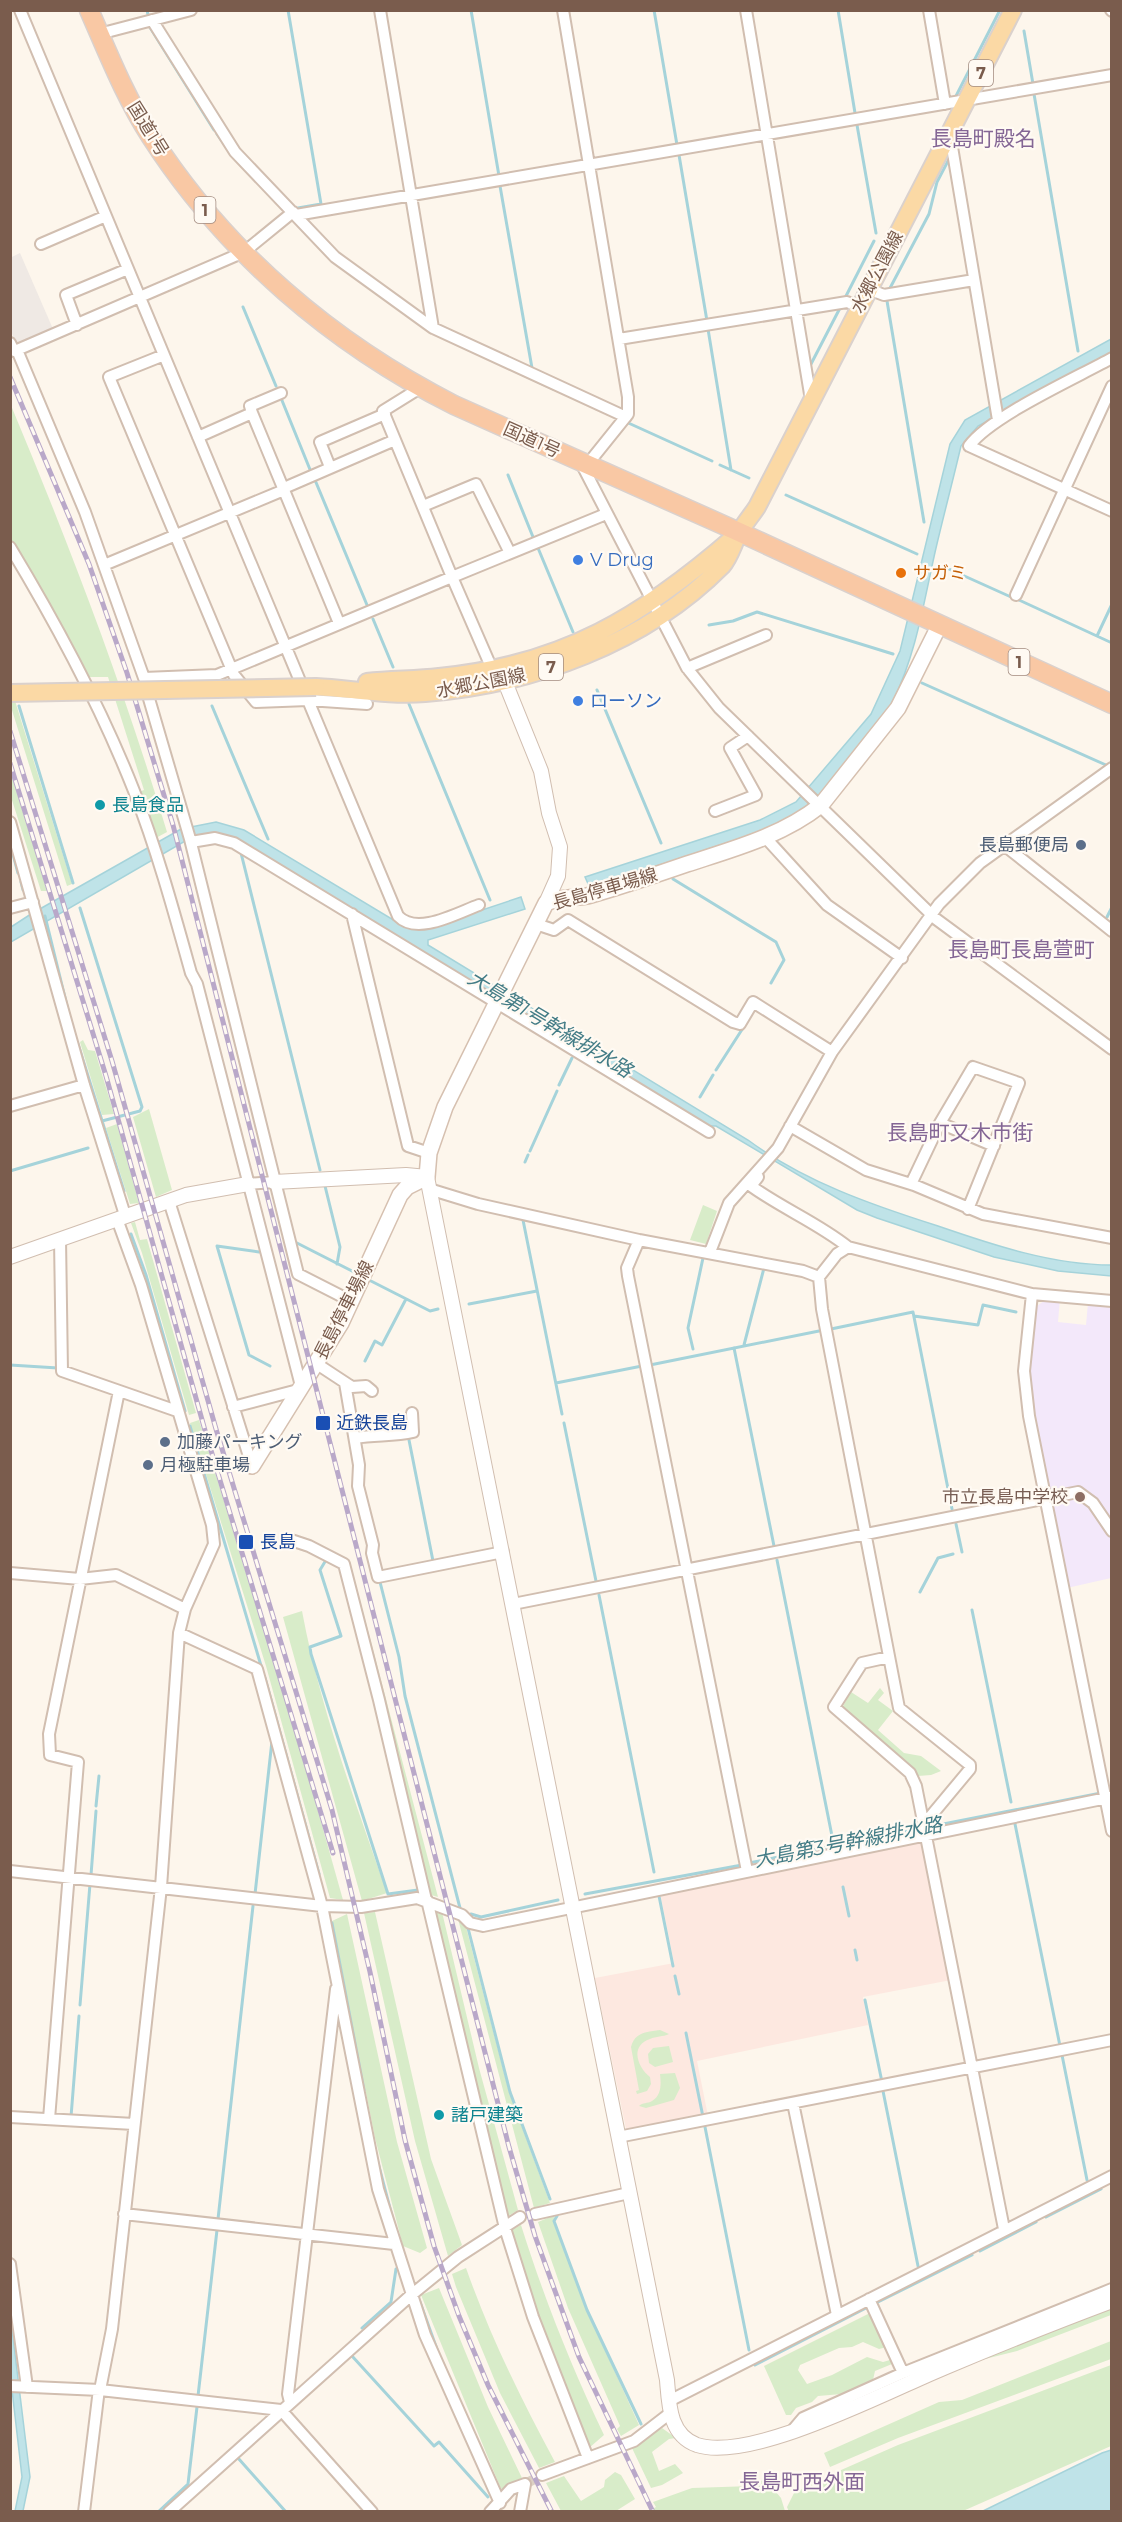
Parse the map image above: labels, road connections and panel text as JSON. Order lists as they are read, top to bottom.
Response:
{
  "streets": {
    "highway": ["国道1号", "1"],
    "main road": ["7", "水郷公園線", "長島停車場線"]
  },
  "crossings": [
    ["国道1号", "水郷公園線"],
    ["国道1号", "長島停車場線"]
  ],
  "districts": [
    "長島町殿名",
    "長島町長島萱町",
    "長島町又木市街",
    "長島町西外面"
  ],
  "water": ["大島第1号幹線排水路", "大島第3号幹線排水路"],
  "places": {
    "other": [
      "V Drug",
      "サガミ",
      "ローソン",
      "長島食品",
      "長島郵便局",
      "加藤パーキング",
      "月極駐車場",
      "市立長島中学校",
      "諸戸建築"
    ],
    "transit": ["近鉄長島", "長島"]
  }
}
